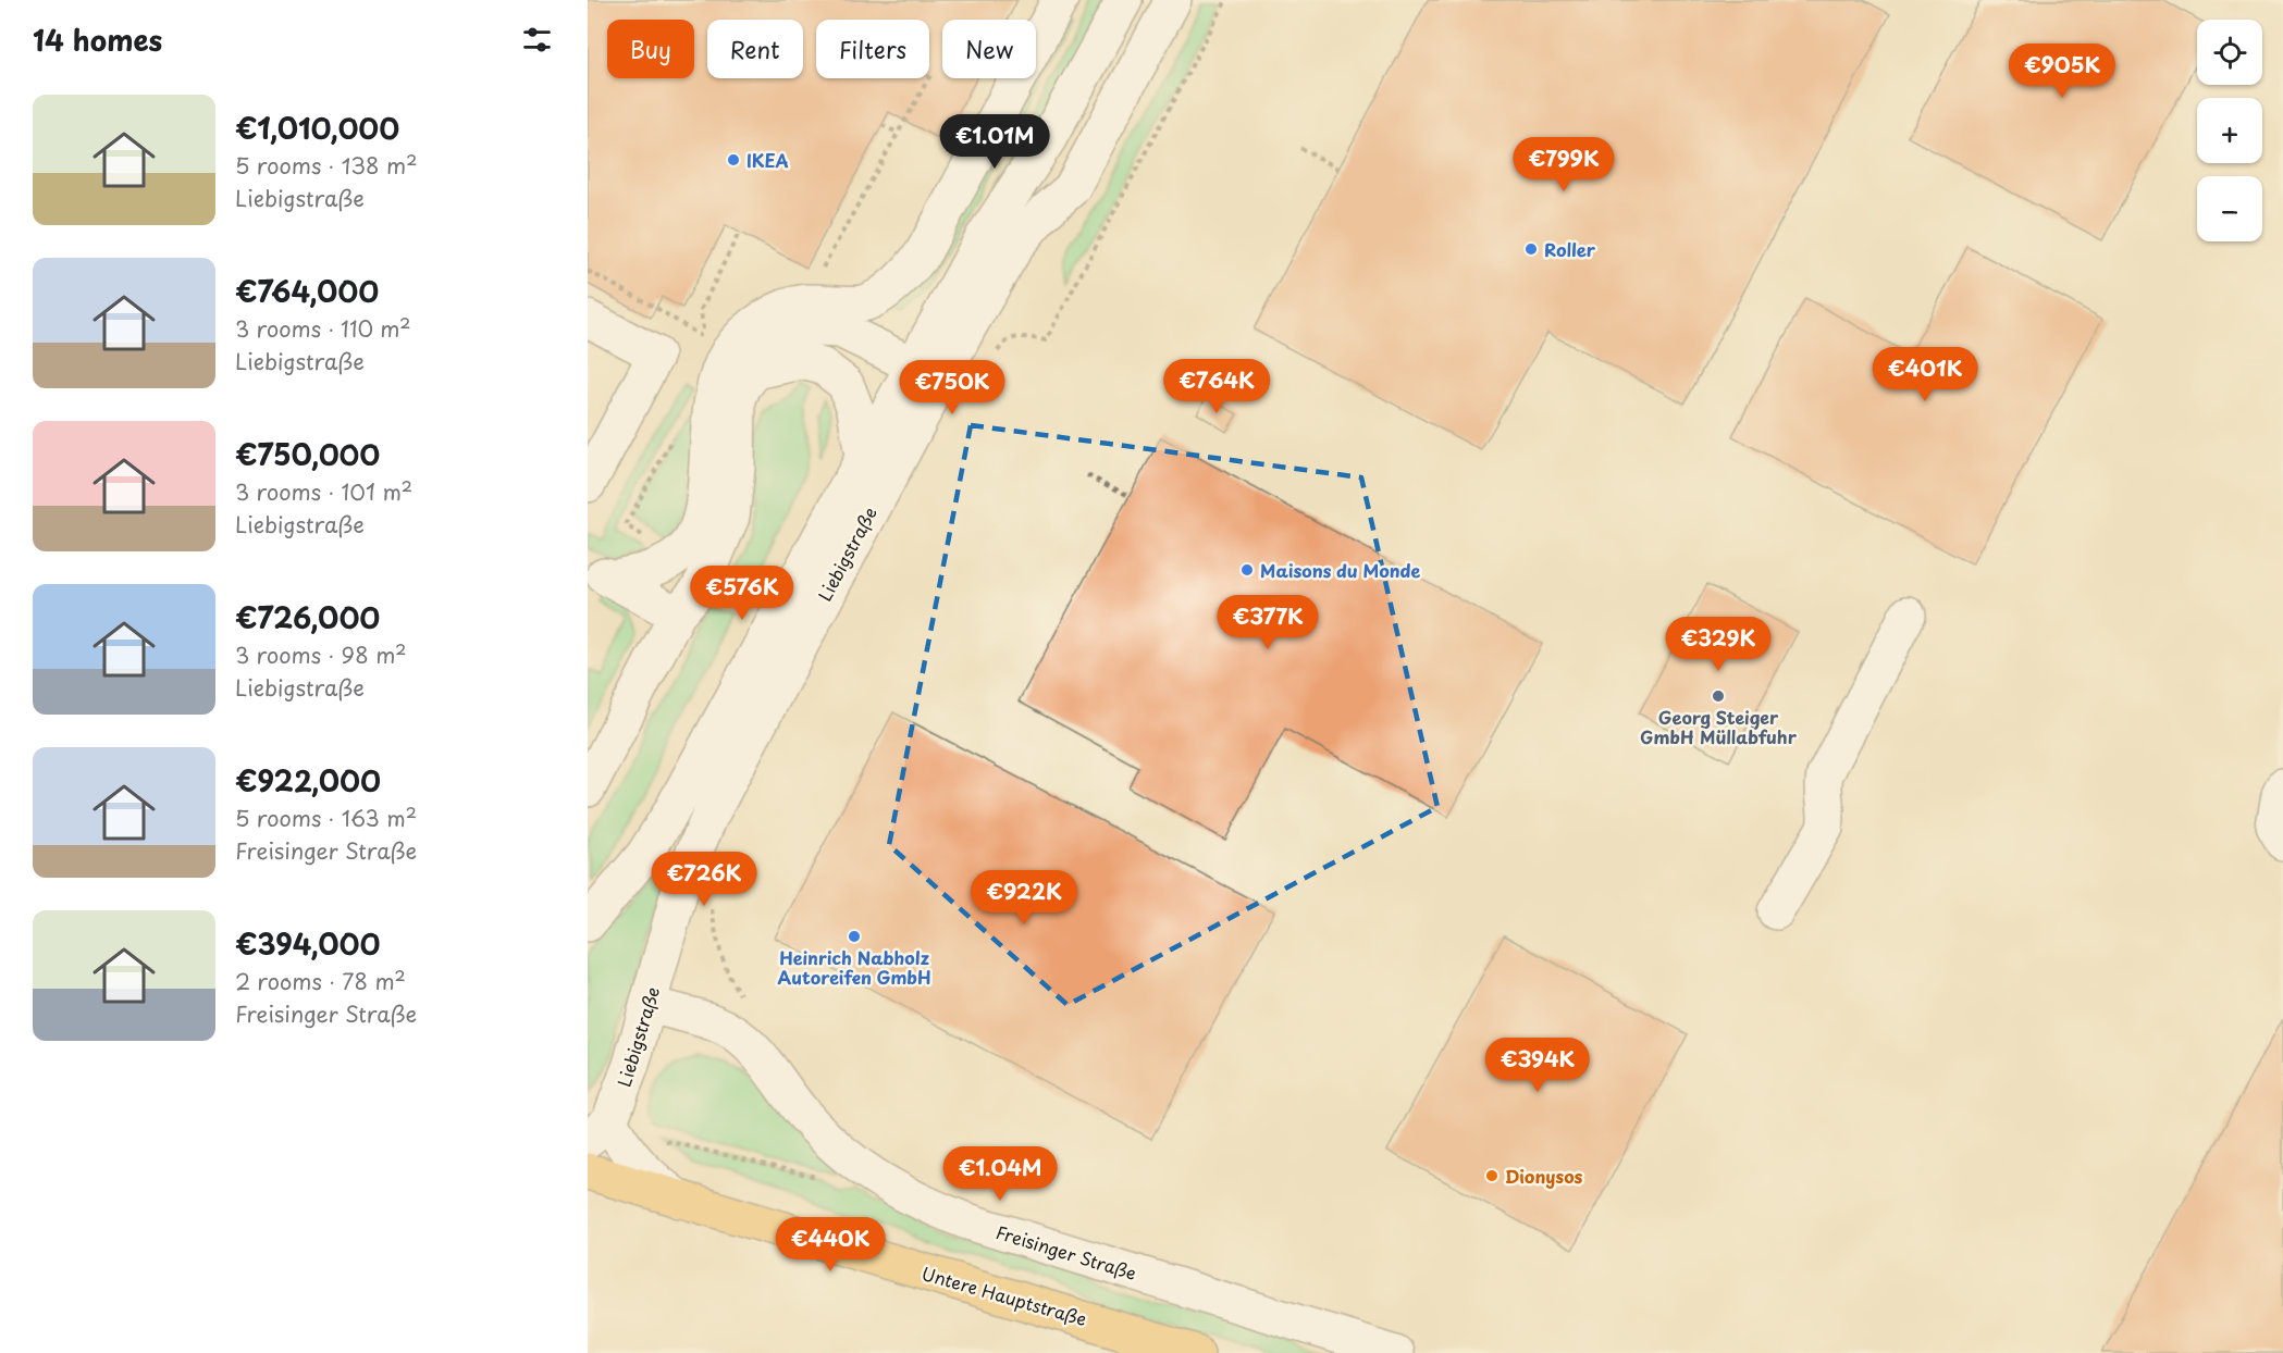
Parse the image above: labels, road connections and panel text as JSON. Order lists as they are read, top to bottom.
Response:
{
  "streets": {
    "main road": ["Untere Hauptstraße"],
    "street": ["Liebigstraße", "Freisinger Straße"]
  },
  "crossings": [
    ["Liebigstraße", "Freisinger Straße"]
  ],
  "places": [
    "IKEA",
    "Roller",
    "Maisons du Monde",
    "Georg Steiger GmbH Müllabfuhr",
    "Heinrich Nabholz Autoreifen GmbH",
    "Dionysos"
  ],
  "page": {
    "heading": "14 homes",
    "map_buttons": ["+", "−"],
    "chip": [
      "Buy",
      "Rent",
      "Filters",
      "New"
    ],
    "price": [
      "€905K",
      "€1.01M",
      "€799K",
      "€401K",
      "€764K",
      "€750K",
      "€576K",
      "€377K",
      "€329K",
      "€726K",
      "€922K",
      "€394K",
      "€1.04M",
      "€440K"
    ],
    "list": [
      {
        "name": "€1,010,000",
        "note": "5 rooms · 138 m² · Liebigstraße"
      },
      {
        "name": "€764,000",
        "note": "3 rooms · 110 m² · Liebigstraße"
      },
      {
        "name": "€750,000",
        "note": "3 rooms · 101 m² · Liebigstraße"
      },
      {
        "name": "€726,000",
        "note": "3 rooms · 98 m² · Liebigstraße"
      },
      {
        "name": "€922,000",
        "note": "5 rooms · 163 m² · Freisinger Straße"
      },
      {
        "name": "€394,000",
        "note": "2 rooms · 78 m² · Freisinger Straße"
      }
    ]
  }
}
